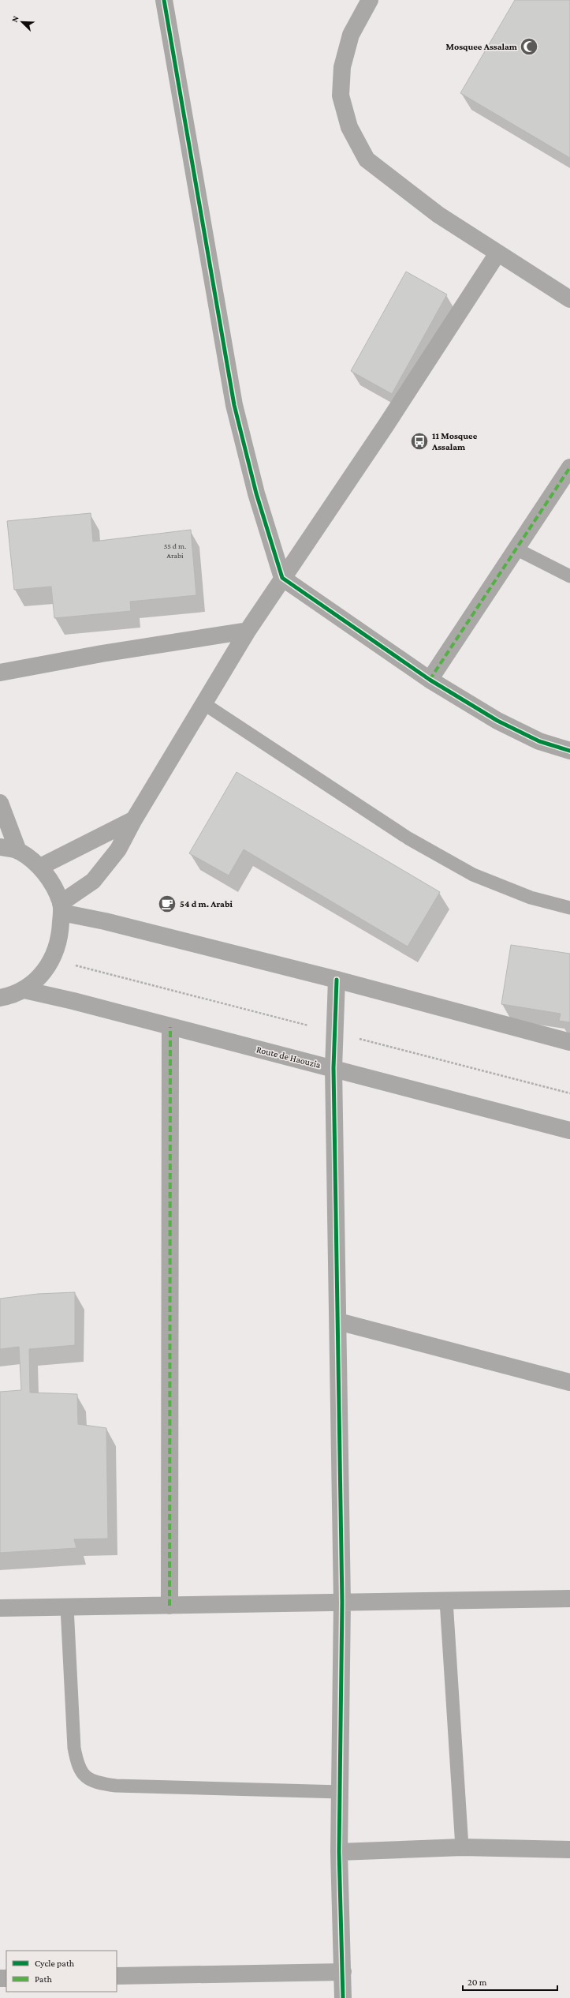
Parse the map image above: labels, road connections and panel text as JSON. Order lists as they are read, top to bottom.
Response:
{
  "streets": {
    "street": ["Route de Haouzia"]
  },
  "places": {
    "mosque": ["Mosquee Assalam"],
    "bus stop": ["11 Mosquee Assalam"],
    "cafe": ["54 d m. Arabi"]
  },
  "house_numbers": ["55 d m. Arabi"],
  "legend": ["Cycle path", "Path"],
  "scale_bar": "20 m",
  "north": "top left"
}
